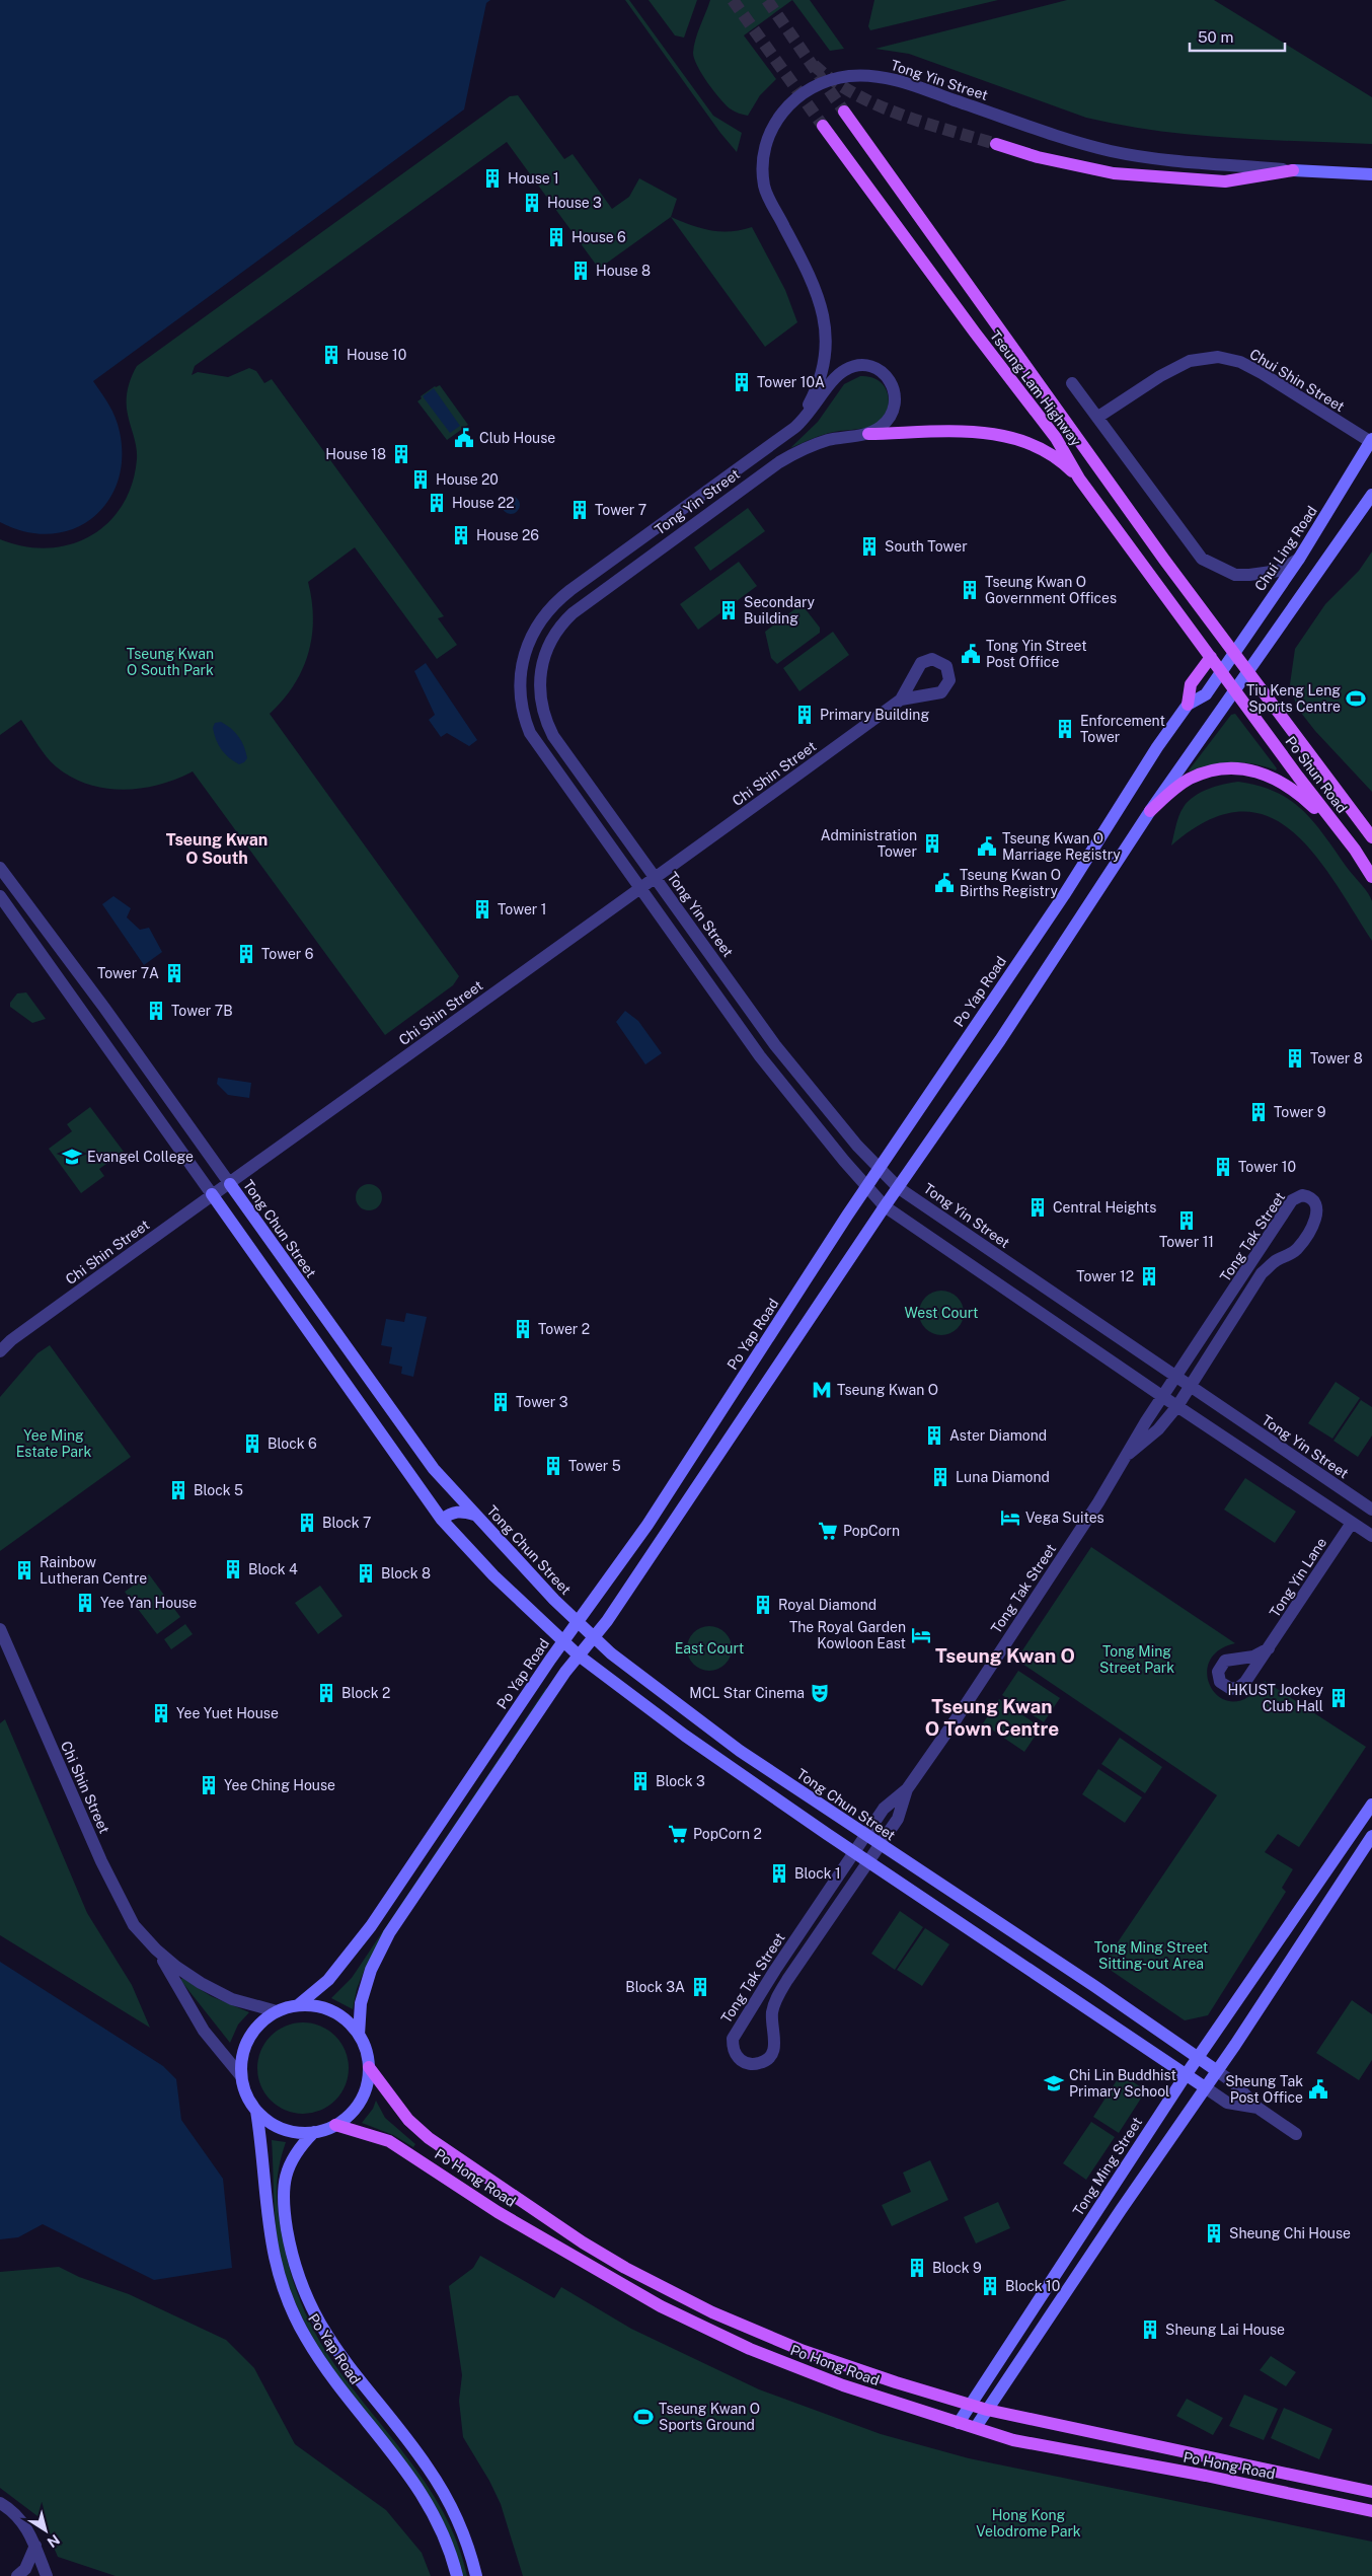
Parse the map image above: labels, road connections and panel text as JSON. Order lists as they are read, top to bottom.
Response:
{
  "streets": {
    "main road": [
      "Tong Yin Street",
      "Tseung Lam Highway",
      "Chui Ling Road",
      "Po Shun Road",
      "Po Yap Road",
      "Tong Chun Street",
      "Tong Ming Street",
      "Po Hong Road"
    ],
    "street": [
      "Chui Shin Street",
      "Chi Shin Street",
      "Tong Tak Street",
      "Tong Yin Lane"
    ]
  },
  "crossings": [
    ["Tong Yin Street", "Chi Shin Street"],
    ["Tong Yin Street", "Po Yap Road"],
    ["Tong Yin Street", "Tong Tak Street"],
    ["Tong Yin Street", "Tong Yin Lane"],
    ["Chui Shin Street", "Chui Ling Road"],
    ["Tseung Lam Highway", "Chui Ling Road"],
    ["Tseung Lam Highway", "Po Shun Road"],
    ["Tseung Lam Highway", "Po Yap Road"],
    ["Chui Ling Road", "Po Shun Road"],
    ["Chui Ling Road", "Po Yap Road"],
    ["Chi Shin Street", "Po Yap Road"],
    ["Chi Shin Street", "Tong Chun Street"],
    ["Chi Shin Street", "Po Hong Road"],
    ["Po Shun Road", "Po Yap Road"],
    ["Po Yap Road", "Tong Chun Street"],
    ["Po Yap Road", "Po Hong Road"],
    ["Tong Chun Street", "Tong Tak Street"],
    ["Tong Chun Street", "Tong Ming Street"],
    ["Tong Ming Street", "Po Hong Road"]
  ],
  "districts": ["Tseung Kwan O South", "Tseung Kwan O", "Tseung Kwan O Town Centre"],
  "parks": [
    "Tseung Kwan O South Park",
    "West Court",
    "Yee Ming Estate Park",
    "East Court",
    "Tong Ming Street Park",
    "Tong Ming Street Sitting-out Area",
    "Hong Kong Velodrome Park"
  ],
  "places": {
    "building": [
      "House 1",
      "House 3",
      "House 6",
      "House 8",
      "House 10",
      "Tower 10A",
      "House 18",
      "House 20",
      "House 22",
      "Tower 7",
      "House 26",
      "South Tower",
      "Tseung Kwan O Government Offices",
      "Secondary Building",
      "Primary Building",
      "Enforcement Tower",
      "Administration Tower",
      "Tower 1",
      "Tower 6",
      "Tower 7A",
      "Tower 7B",
      "Tower 8",
      "Tower 9",
      "Tower 10",
      "Central Heights",
      "Tower 11",
      "Tower 12",
      "Tower 2",
      "Tower 3",
      "Aster Diamond",
      "Block 6",
      "Tower 5",
      "Luna Diamond",
      "Block 5",
      "Block 7",
      "Block 4",
      "Rainbow Lutheran Centre",
      "Block 8",
      "Yee Yan House",
      "Royal Diamond",
      "Block 2",
      "HKUST Jockey Club Hall",
      "Yee Yuet House",
      "Block 3",
      "Yee Ching House",
      "Block 1",
      "Block 3A",
      "Sheung Chi House",
      "Block 9",
      "Block 10",
      "Sheung Lai House"
    ],
    "public building": [
      "Club House",
      "Tong Yin Street Post Office",
      "Tseung Kwan O Marriage Registry",
      "Tseung Kwan O Births Registry",
      "Sheung Tak Post Office"
    ],
    "sports": ["Tiu Keng Leng Sports Centre", "Tseung Kwan O Sports Ground"],
    "school or university": ["Evangel College", "Chi Lin Buddhist Primary School"],
    "metro station": ["Tseung Kwan O"],
    "hotel": ["Vega Suites", "The Royal Garden Kowloon East"],
    "supermarket": ["PopCorn", "PopCorn 2"],
    "theatre": ["MCL Star Cinema"]
  },
  "scale_bar": "50 m",
  "north": "bottom right"
}
